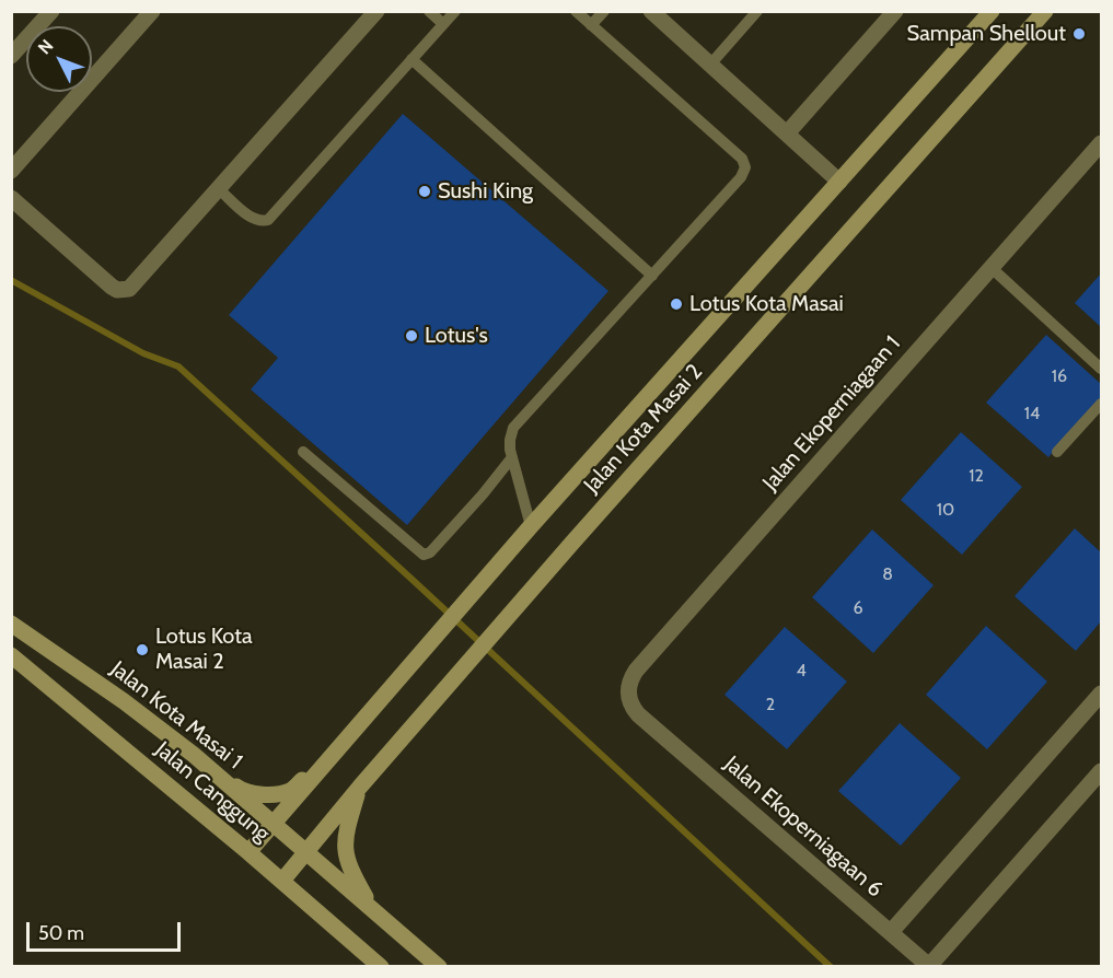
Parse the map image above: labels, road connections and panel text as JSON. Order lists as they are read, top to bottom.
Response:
{
  "streets": {
    "main road": ["Jalan Kota Masai 2", "Jalan Kota Masai 1", "Jalan Canggung"],
    "street": ["Jalan Ekoperniagaan 1", "Jalan Ekoperniagaan 6"]
  },
  "crossings": [
    ["Jalan Ekoperniagaan 1", "Jalan Ekoperniagaan 6"],
    ["Jalan Kota Masai 2", "Jalan Kota Masai 1"],
    ["Jalan Kota Masai 2", "Jalan Canggung"]
  ],
  "places": [
    "Sampan Shellout",
    "Sushi King",
    "Lotus Kota Masai",
    "Lotus's",
    "Lotus Kota Masai 2"
  ],
  "house_numbers": [
    "16",
    "14",
    "12",
    "10",
    "8",
    "6",
    "4",
    "2"
  ],
  "scale_bar": "50 m",
  "north": "top left"
}
